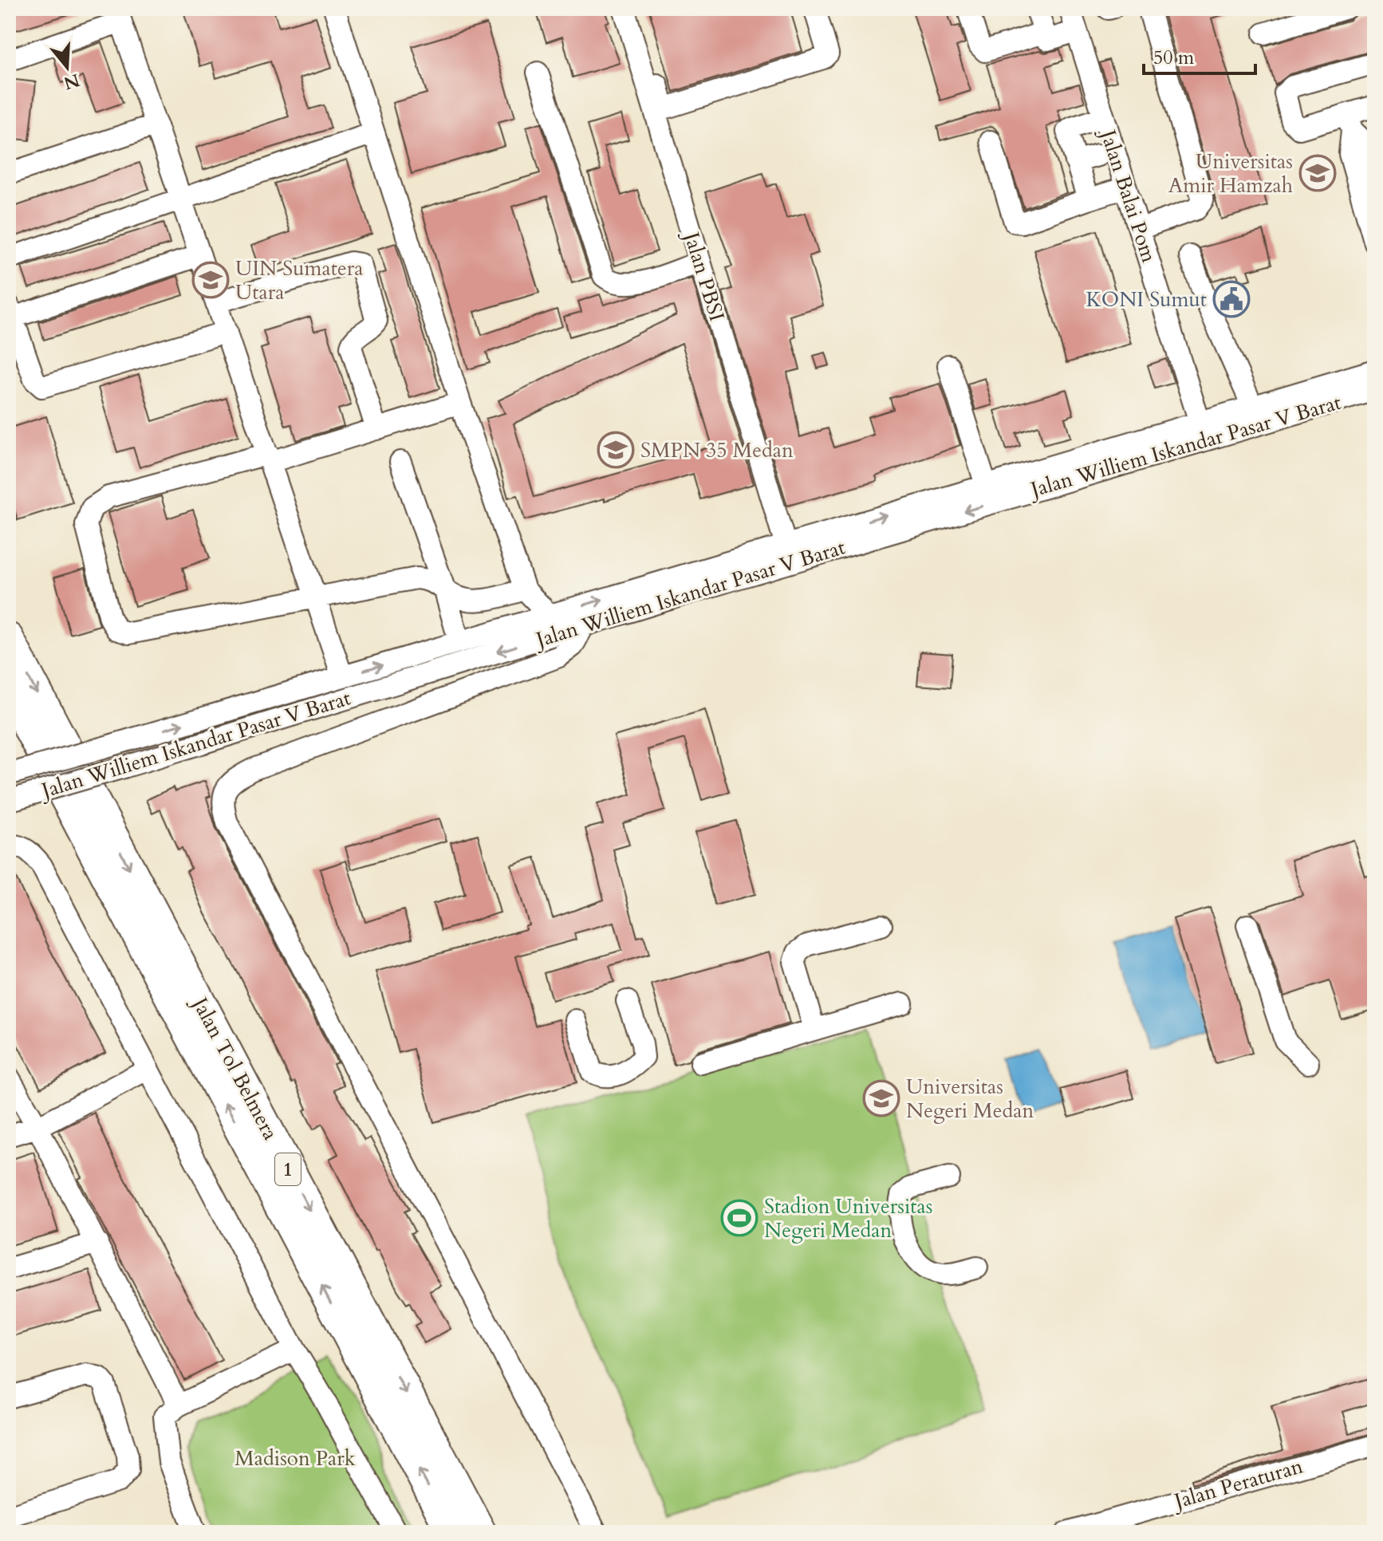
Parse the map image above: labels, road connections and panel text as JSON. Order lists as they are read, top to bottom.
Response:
{
  "streets": {
    "highway": ["Jalan Tol Belmera", "1"],
    "street": [
      "Jalan Balai Pom",
      "Jalan PBSI",
      "Jalan Williem Iskandar Pasar V Barat",
      "Jalan Peraturan"
    ]
  },
  "crossings": [
    ["Jalan Balai Pom", "Jalan Williem Iskandar Pasar V Barat"],
    ["Jalan PBSI", "Jalan Williem Iskandar Pasar V Barat"]
  ],
  "parks": ["Madison Park"],
  "places": {
    "school or university": [
      "Universitas Amir Hamzah",
      "UIN Sumatera Utara",
      "SMPN 35 Medan",
      "Universitas Negeri Medan"
    ],
    "public building": ["KONI Sumut"],
    "sports": ["Stadion Universitas Negeri Medan"]
  },
  "scale_bar": "50 m",
  "north": "bottom"
}
